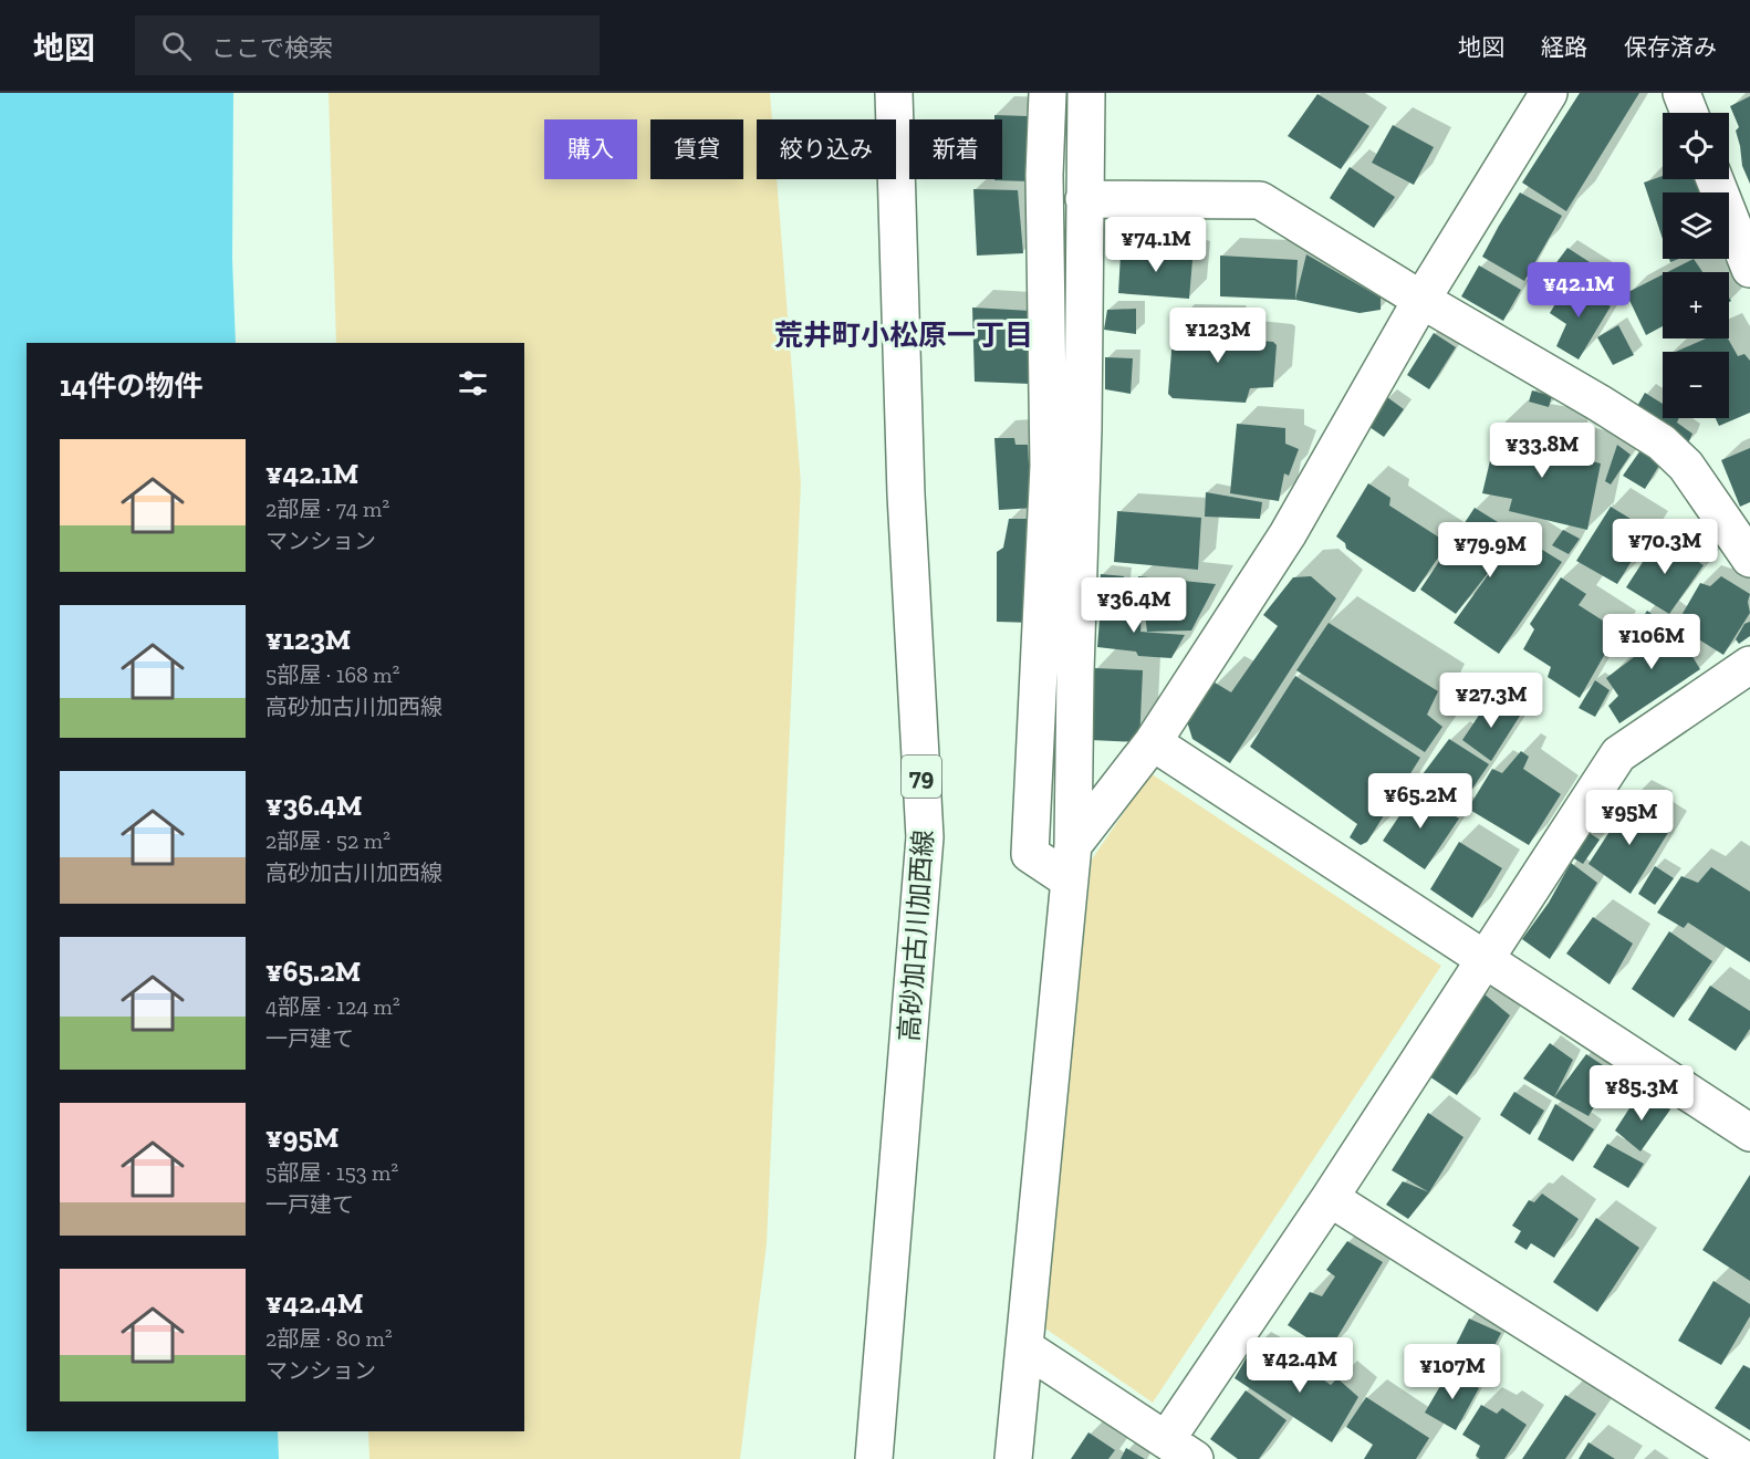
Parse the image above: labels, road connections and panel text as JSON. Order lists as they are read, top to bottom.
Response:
{
  "streets": {
    "street": ["79", "高砂加古川加西線"]
  },
  "districts": ["荒井町小松原一丁目"],
  "page": {
    "header": "地図",
    "search": "ここで検索",
    "nav": ["地図", "経路", "保存済み"],
    "map_buttons": ["+", "−"],
    "chip": [
      "購入",
      "賃貸",
      "絞り込み",
      "新着"
    ],
    "price": [
      "¥74.1M",
      "¥42.1M",
      "¥123M",
      "¥33.8M",
      "¥70.3M",
      "¥79.9M",
      "¥36.4M",
      "¥106M",
      "¥27.3M",
      "¥65.2M",
      "¥95M",
      "¥85.3M",
      "¥42.4M",
      "¥107M"
    ],
    "heading": "14件の物件",
    "list": [
      {
        "name": "¥42.1M",
        "note": "2部屋 · 74 m² · マンション"
      },
      {
        "name": "¥123M",
        "note": "5部屋 · 168 m² · 高砂加古川加西線"
      },
      {
        "name": "¥36.4M",
        "note": "2部屋 · 52 m² · 高砂加古川加西線"
      },
      {
        "name": "¥65.2M",
        "note": "4部屋 · 124 m² · 一戸建て"
      },
      {
        "name": "¥95M",
        "note": "5部屋 · 153 m² · 一戸建て"
      },
      {
        "name": "¥42.4M",
        "note": "2部屋 · 80 m² · マンション"
      }
    ]
  }
}
